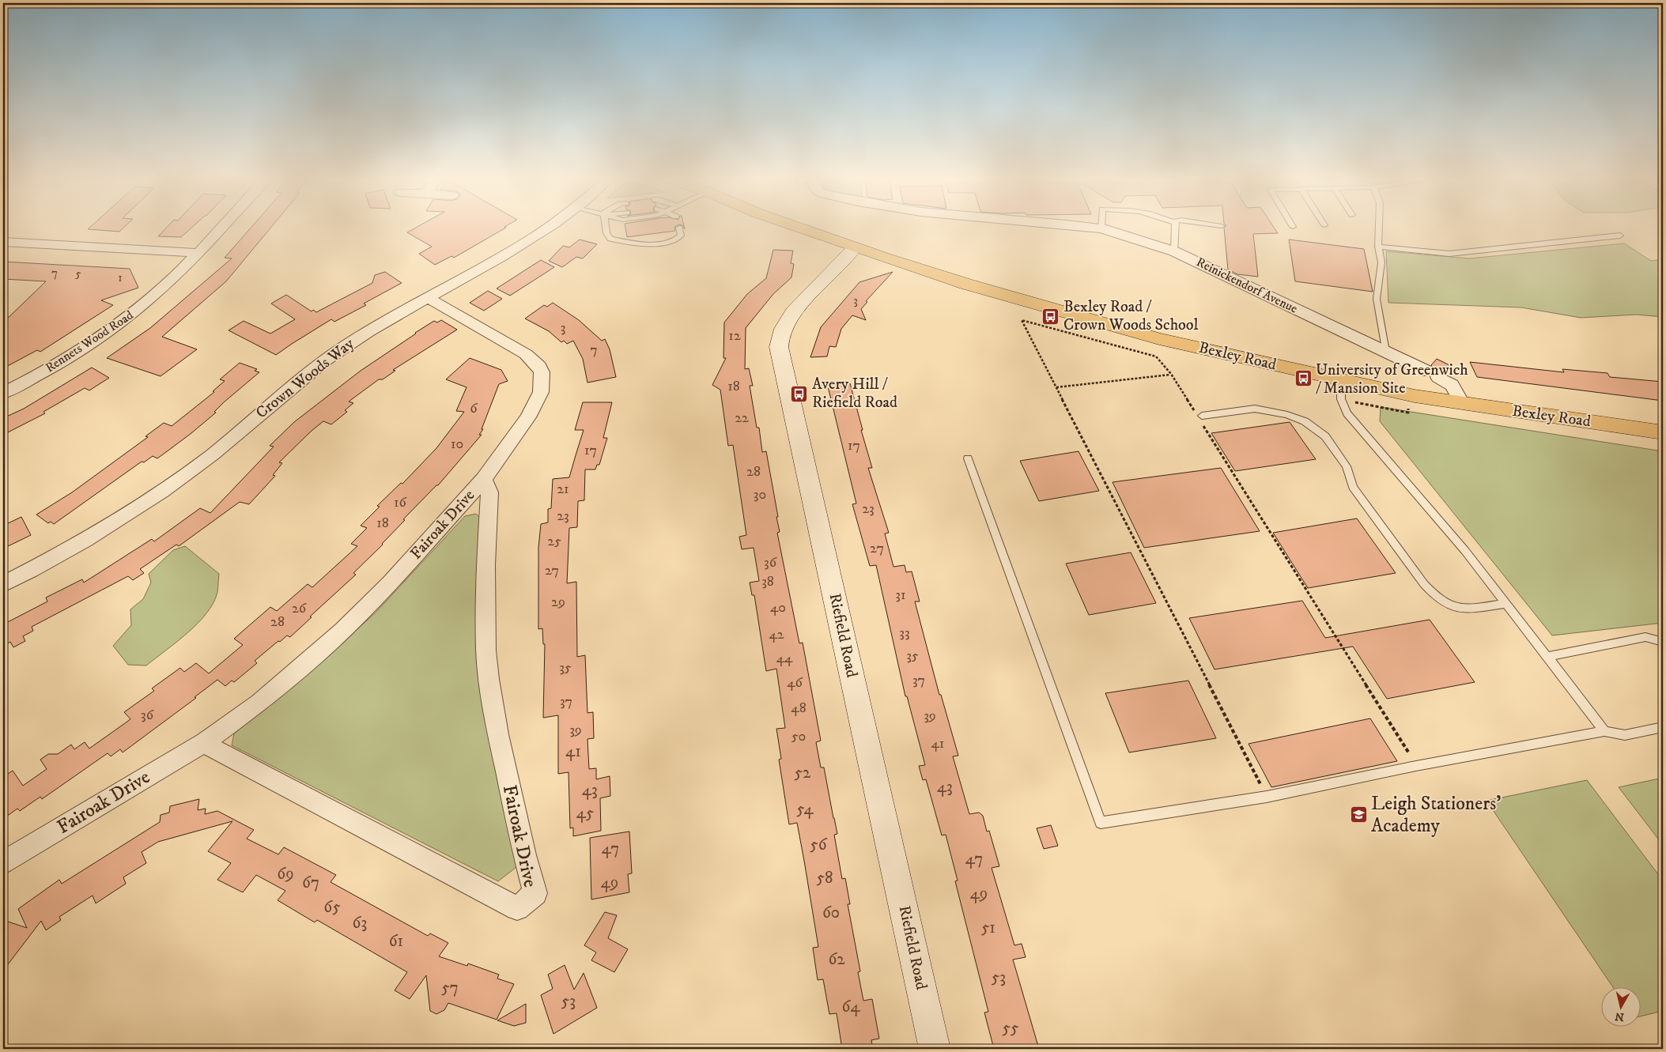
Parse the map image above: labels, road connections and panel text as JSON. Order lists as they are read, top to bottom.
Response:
{
  "streets": {
    "main road": ["Bexley Road"],
    "street": [
      "Reinickendorf Avenue",
      "Rennets Wood Road",
      "Crown Woods Way",
      "Fairoak Drive",
      "Riefield Road"
    ]
  },
  "crossings": [
    ["Reinickendorf Avenue", "Bexley Road"],
    ["Bexley Road", "Riefield Road"],
    ["Crown Woods Way", "Fairoak Drive"]
  ],
  "places": {
    "bus stop": ["Bexley Road / Crown Woods School", "University of Greenwich / Mansion Site", "Avery Hill / Riefield Road"],
    "school or university": ["Leigh Stationers' Academy"]
  },
  "house_numbers": [
    "7",
    "5",
    "1",
    "3",
    "3",
    "12",
    "7",
    "18",
    "6",
    "22",
    "10",
    "17",
    "17",
    "28",
    "21",
    "30",
    "16",
    "23",
    "23",
    "18",
    "25",
    "27",
    "36",
    "27",
    "38",
    "31",
    "29",
    "40",
    "26",
    "28",
    "33",
    "42",
    "35",
    "44",
    "35",
    "37",
    "46",
    "37",
    "48",
    "36",
    "39",
    "39",
    "50",
    "41",
    "41",
    "52",
    "43",
    "43",
    "54",
    "45",
    "56",
    "47",
    "47",
    "69",
    "58",
    "67",
    "49",
    "49",
    "65",
    "60",
    "63",
    "51",
    "61",
    "62",
    "53",
    "57",
    "53",
    "64",
    "55"
  ],
  "north": "bottom"
}
